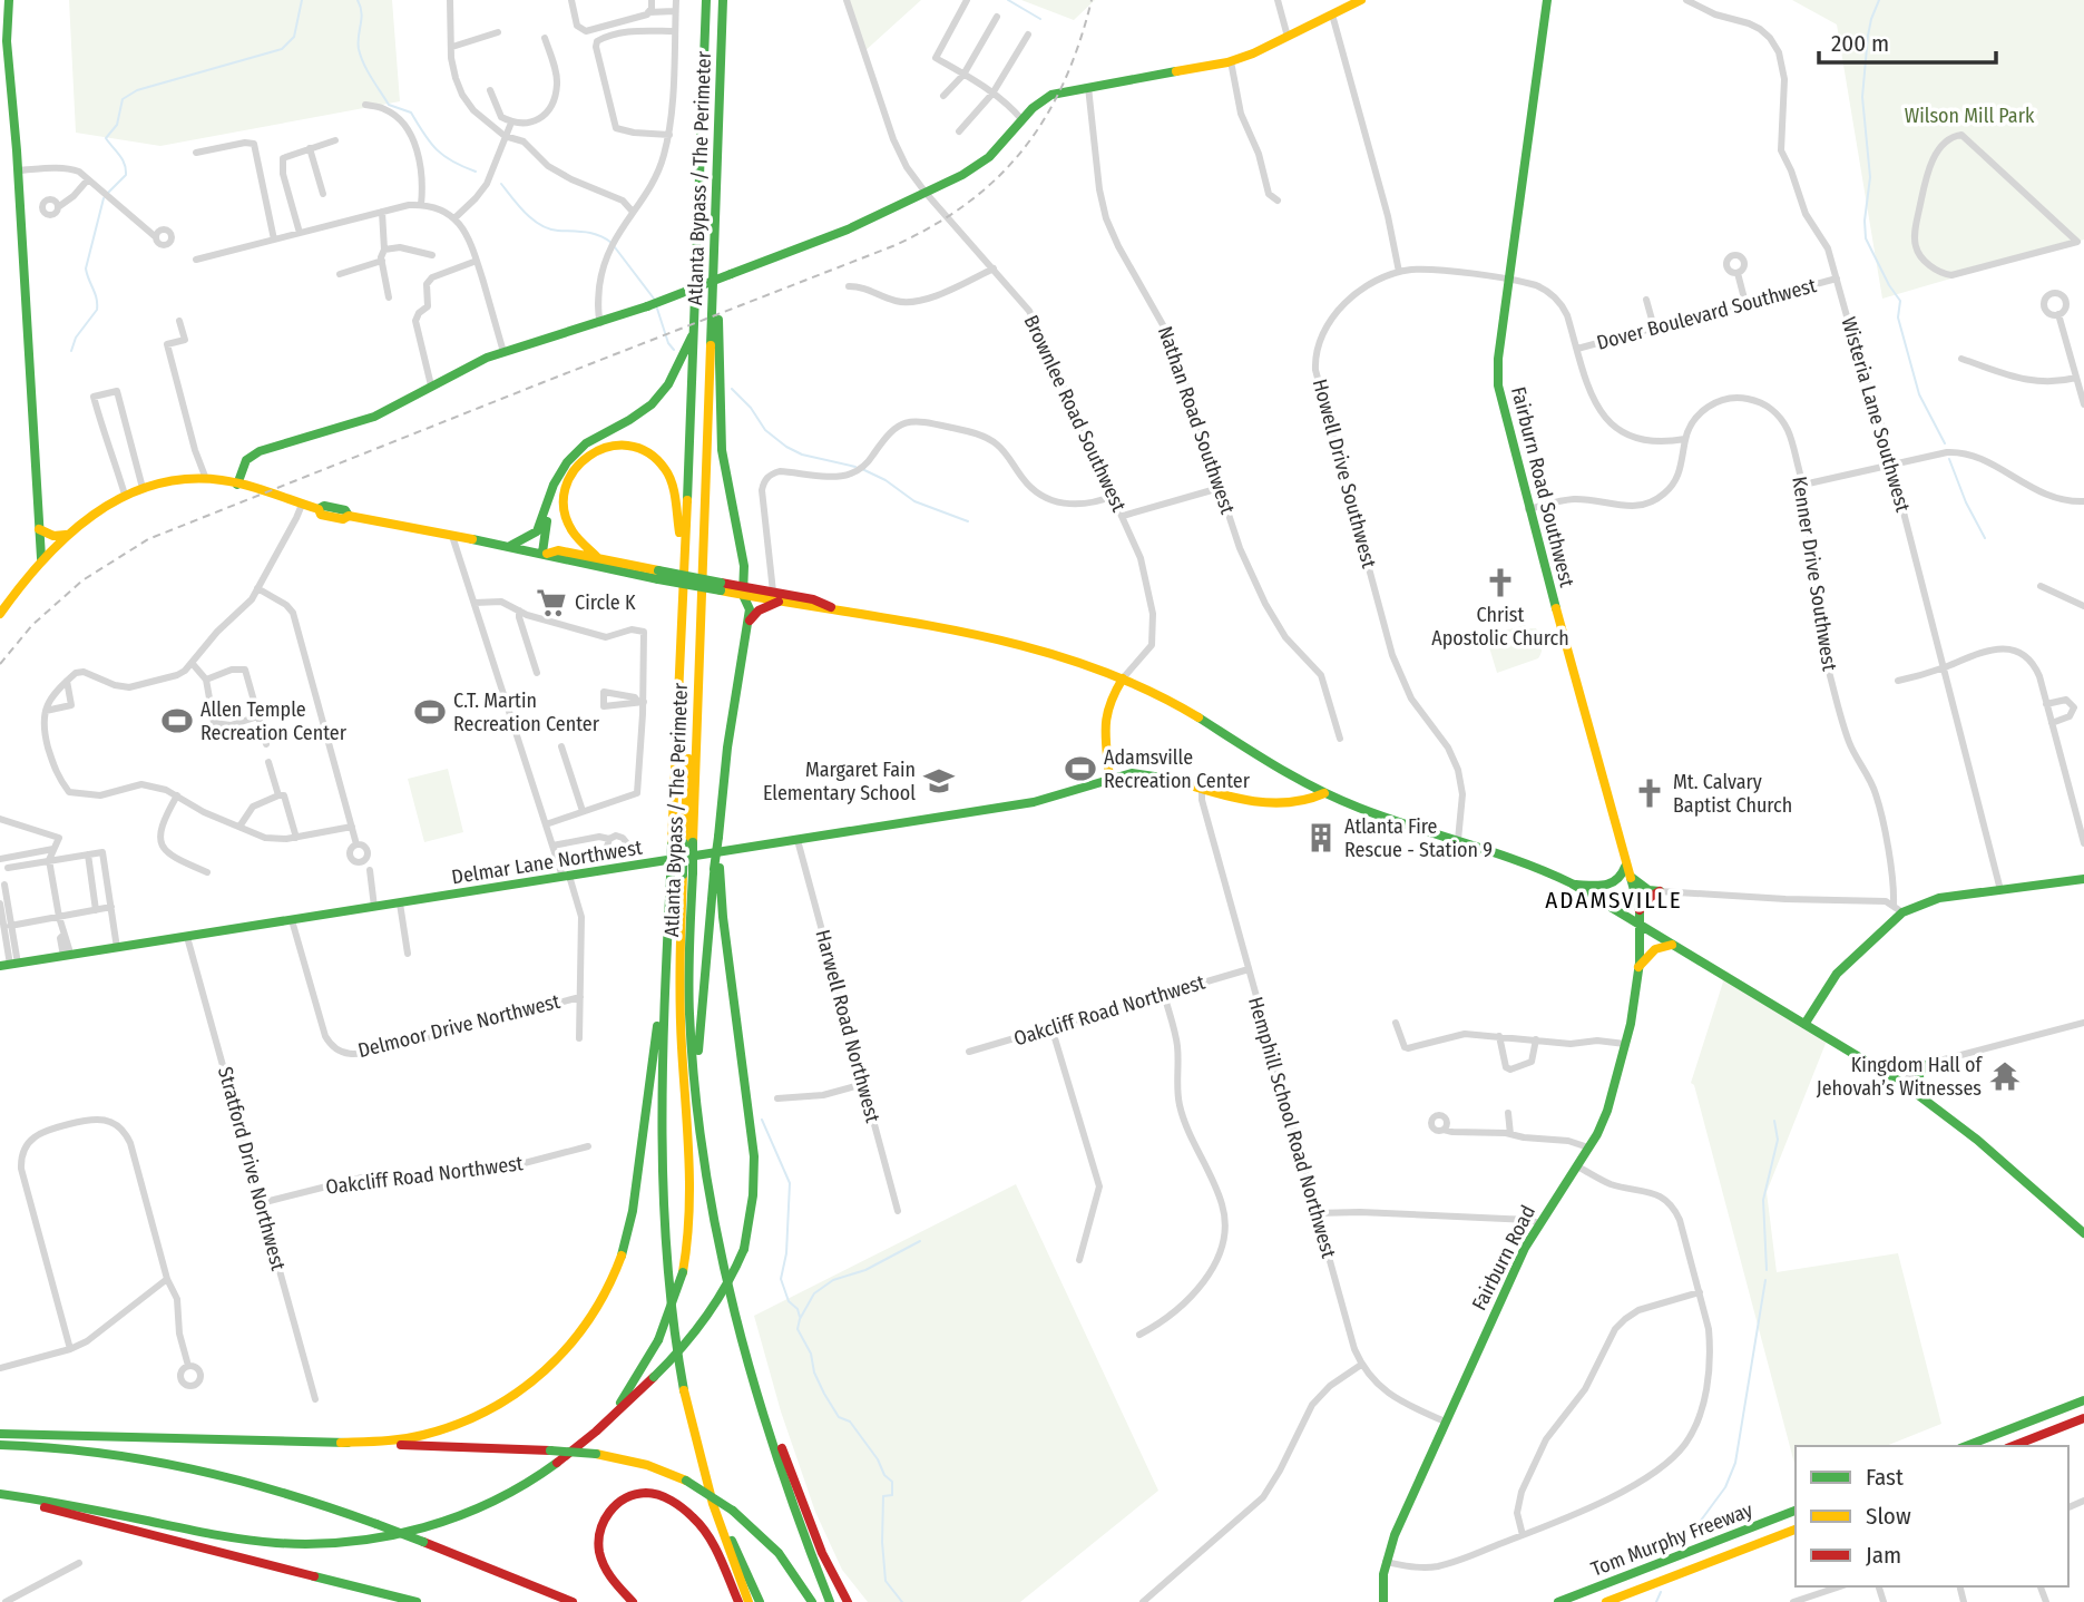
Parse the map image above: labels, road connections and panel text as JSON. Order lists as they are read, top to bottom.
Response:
{
  "streets": {
    "main road": [
      "Atlanta Bypass / The Perimeter",
      "Fairburn Road Southwest",
      "Delmar Lane Northwest",
      "Fairburn Road",
      "Tom Murphy Freeway"
    ],
    "street": [
      "Dover Boulevard Southwest",
      "Brownlee Road Southwest",
      "Wisteria Lane Southwest",
      "Nathan Road Southwest",
      "Howell Drive Southwest",
      "Kenner Drive Southwest",
      "Oakcliff Road Northwest",
      "Delmoor Drive Northwest",
      "Harwell Road Northwest",
      "Hemphill School Road Northwest",
      "Stratford Drive Northwest"
    ]
  },
  "crossings": [
    ["Dover Boulevard Southwest", "Wisteria Lane Southwest"],
    ["Dover Boulevard Southwest", "Howell Drive Southwest"],
    ["Howell Drive Southwest", "Fairburn Road Southwest"],
    ["Howell Drive Southwest", "Kenner Drive Southwest"],
    ["Fairburn Road Southwest", "Kenner Drive Southwest"],
    ["Fairburn Road Southwest", "Fairburn Road"],
    ["Delmar Lane Northwest", "Delmoor Drive Northwest"],
    ["Delmar Lane Northwest", "Harwell Road Northwest"],
    ["Delmar Lane Northwest", "Hemphill School Road Northwest"],
    ["Delmar Lane Northwest", "Stratford Drive Northwest"],
    ["Oakcliff Road Northwest", "Hemphill School Road Northwest"],
    ["Oakcliff Road Northwest", "Stratford Drive Northwest"],
    ["Hemphill School Road Northwest", "Fairburn Road"]
  ],
  "districts": ["ADAMSVILLE"],
  "parks": ["Wilson Mill Park"],
  "places": {
    "church": ["Christ Apostolic Church", "Mt. Calvary Baptist Church"],
    "supermarket": ["Circle K"],
    "sports": ["C.T. Martin Recreation Center", "Allen Temple Recreation Center", "Adamsville Recreation Center"],
    "school or university": ["Margaret Fain Elementary School"],
    "building": ["Atlanta Fire Rescue - Station 9"],
    "temple": ["Kingdom Hall of Jehovah’s Witnesses"]
  },
  "legend": ["Fast", "Slow", "Jam"],
  "scale_bar": "200 m"
}
